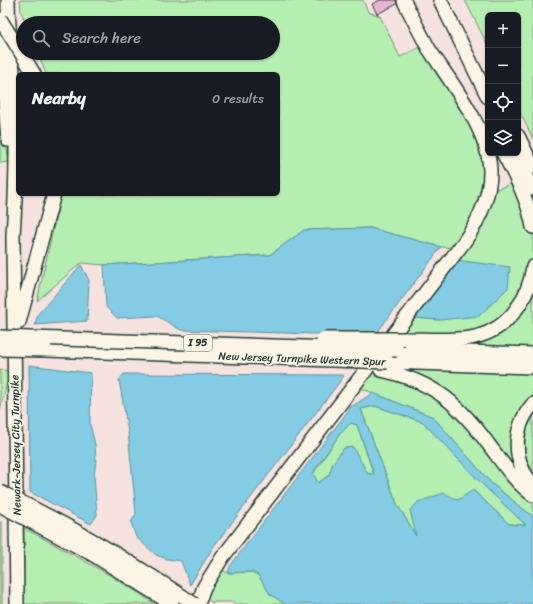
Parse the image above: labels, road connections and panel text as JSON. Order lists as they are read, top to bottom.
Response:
{
  "streets": {
    "highway": ["I 95", "New Jersey Turnpike Western Spur", "Newark-Jersey City Turnpike"]
  },
  "crossings": [
    ["I 95", "New Jersey Turnpike Western Spur"]
  ],
  "page": {
    "map_buttons": ["+", "−"],
    "search": "Search here",
    "heading": ["Nearby", "0 results"]
  }
}
